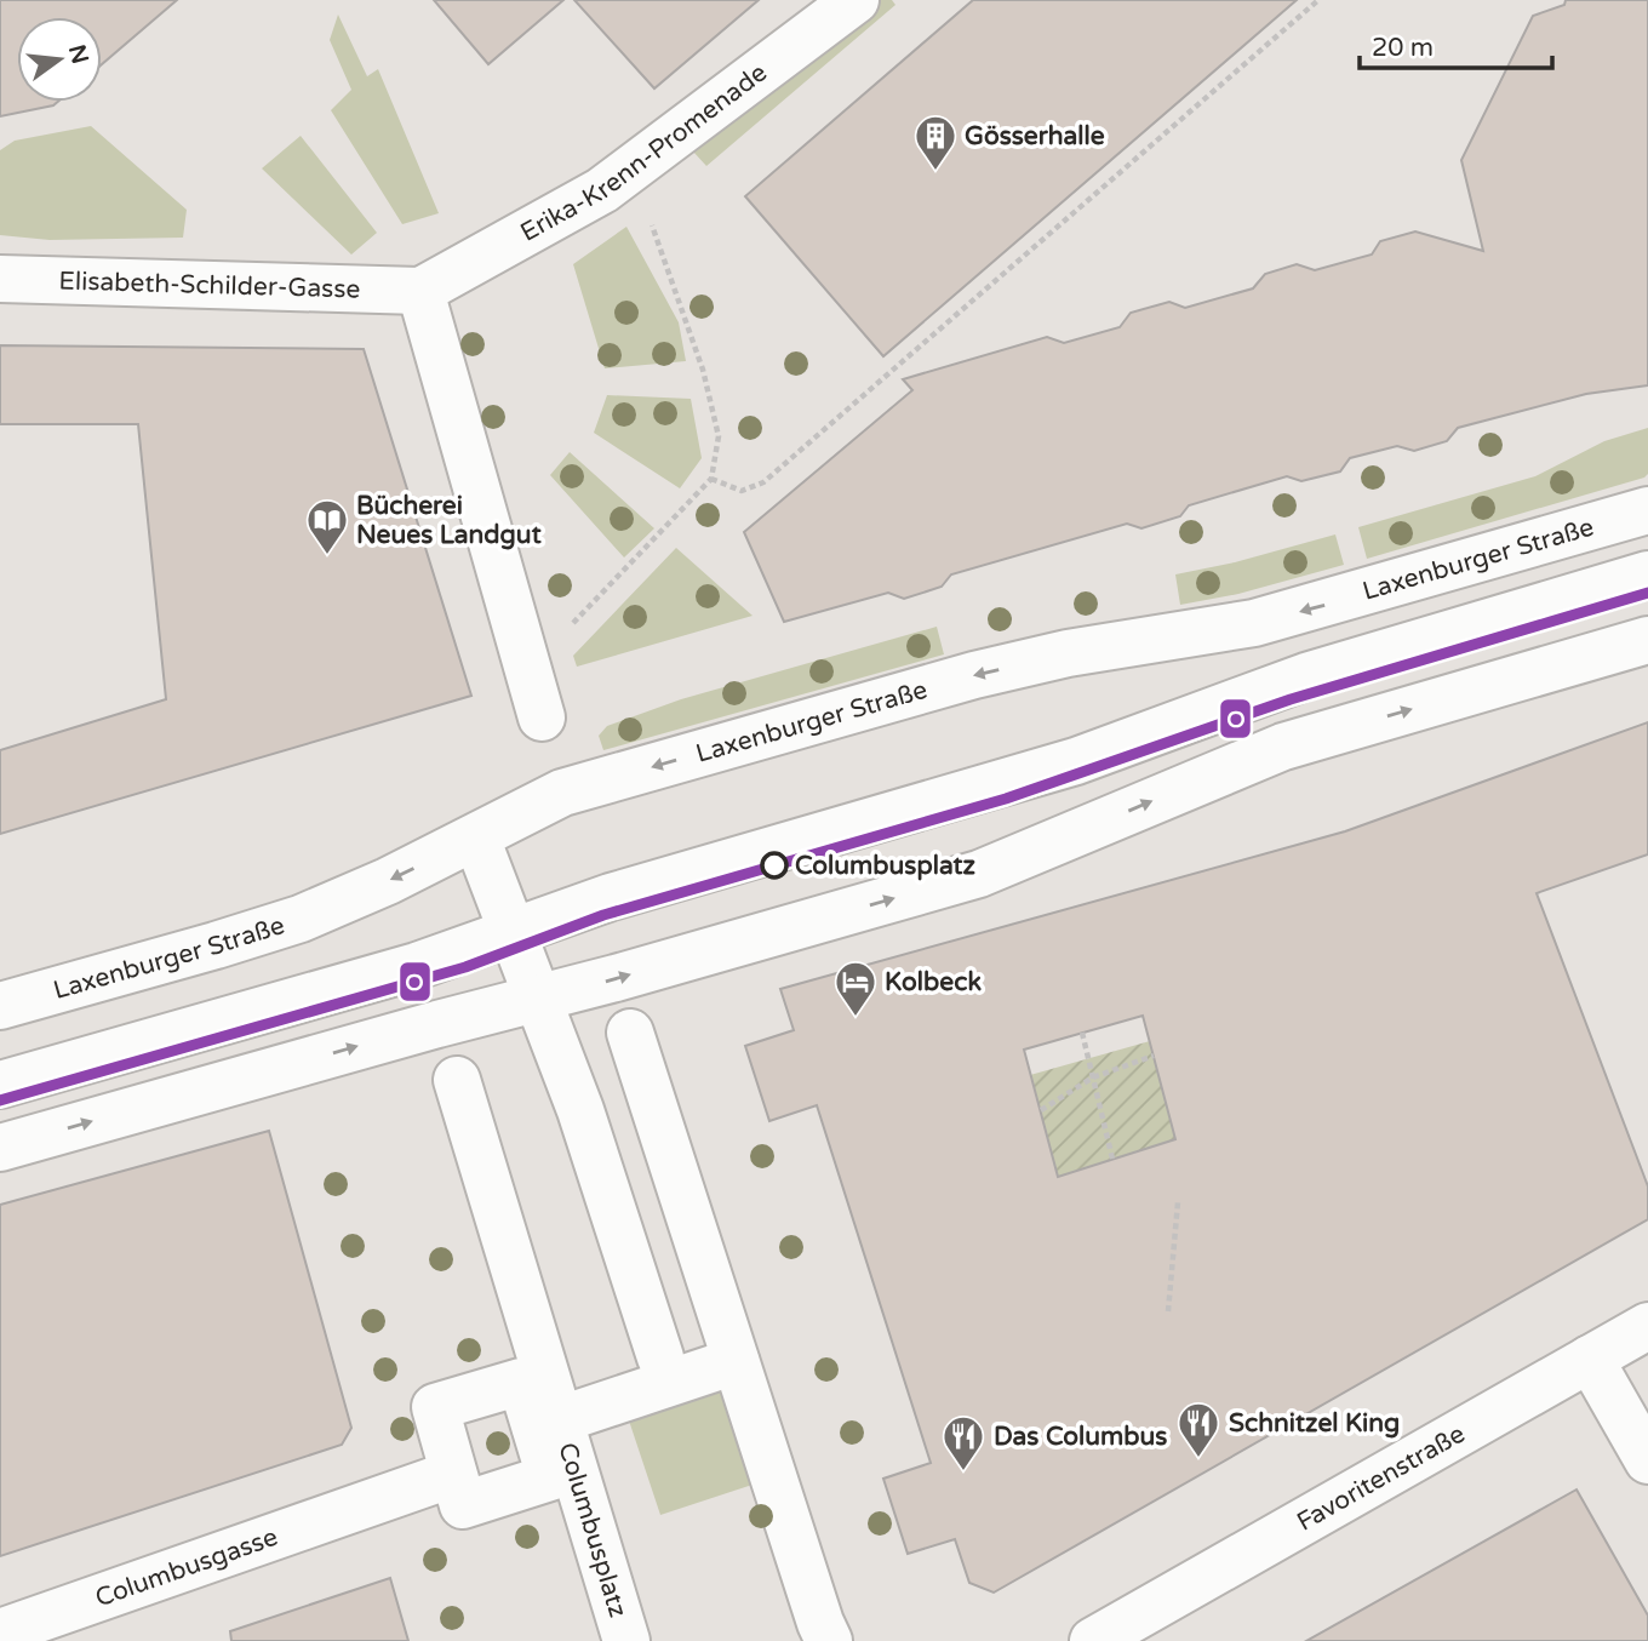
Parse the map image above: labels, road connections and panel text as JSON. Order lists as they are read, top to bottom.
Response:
{
  "streets": {
    "street": [
      "Erika-Krenn-Promenade",
      "Elisabeth-Schilder-Gasse",
      "Laxenburger Straße",
      "Favoritenstraße",
      "Columbusplatz",
      "Columbusgasse"
    ]
  },
  "crossings": [
    ["Erika-Krenn-Promenade", "Elisabeth-Schilder-Gasse"],
    ["Columbusplatz", "Columbusgasse"]
  ],
  "places": {
    "building": ["Gösserhalle"],
    "library": ["Bücherei Neues Landgut"],
    "other": ["Columbusplatz"],
    "hotel": ["Kolbeck"],
    "restaurant": ["Schnitzel King", "Das Columbus"]
  },
  "lines": ["transit line O"],
  "scale_bar": "20 m",
  "north": "right"
}
